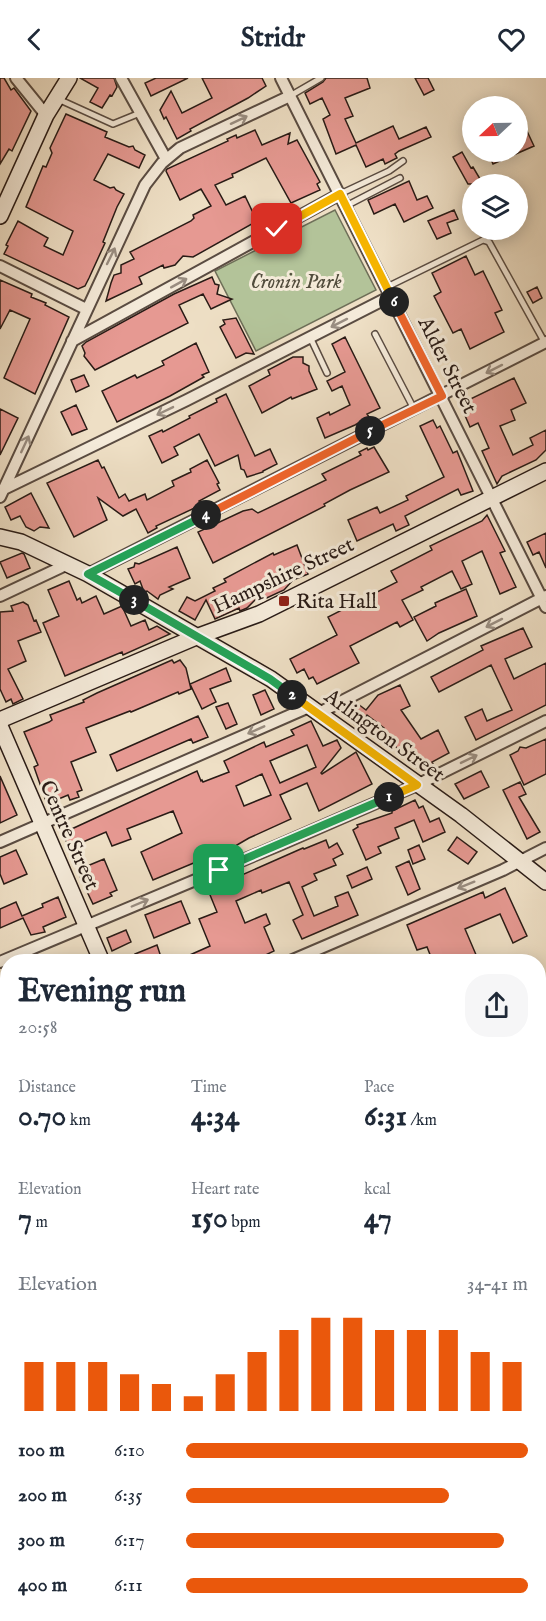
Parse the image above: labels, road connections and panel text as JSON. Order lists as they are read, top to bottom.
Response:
{
  "streets": {
    "street": [
      "Alder Street",
      "Hampshire Street",
      "Arlington Street",
      "Centre Street"
    ]
  },
  "crossings": [
    ["Alder Street", "Hampshire Street"],
    ["Hampshire Street", "Arlington Street"]
  ],
  "parks": ["Cronin Park"],
  "places": {
    "transit": ["Rita Hall"]
  },
  "north": "left",
  "page": {
    "header": "Stridr",
    "pins": [
      "6",
      "5",
      "4",
      "3",
      "2",
      "1"
    ],
    "heading": ["Evening run", "20:58"],
    "stats": [
      ["Distance", "0.70 km"],
      ["Time", "4:34"],
      ["Pace", "6:31 /km"],
      ["Elevation", "7 m"],
      ["Heart rate", "150 bpm"],
      ["kcal", "47"]
    ],
    "chart": ["Elevation", "34–41 m"],
    "list": [
      {
        "name": "100 m",
        "note": "6:10"
      },
      {
        "name": "200 m",
        "note": "6:35"
      },
      {
        "name": "300 m",
        "note": "6:17"
      },
      {
        "name": "400 m",
        "note": "6:11"
      }
    ]
  }
}
